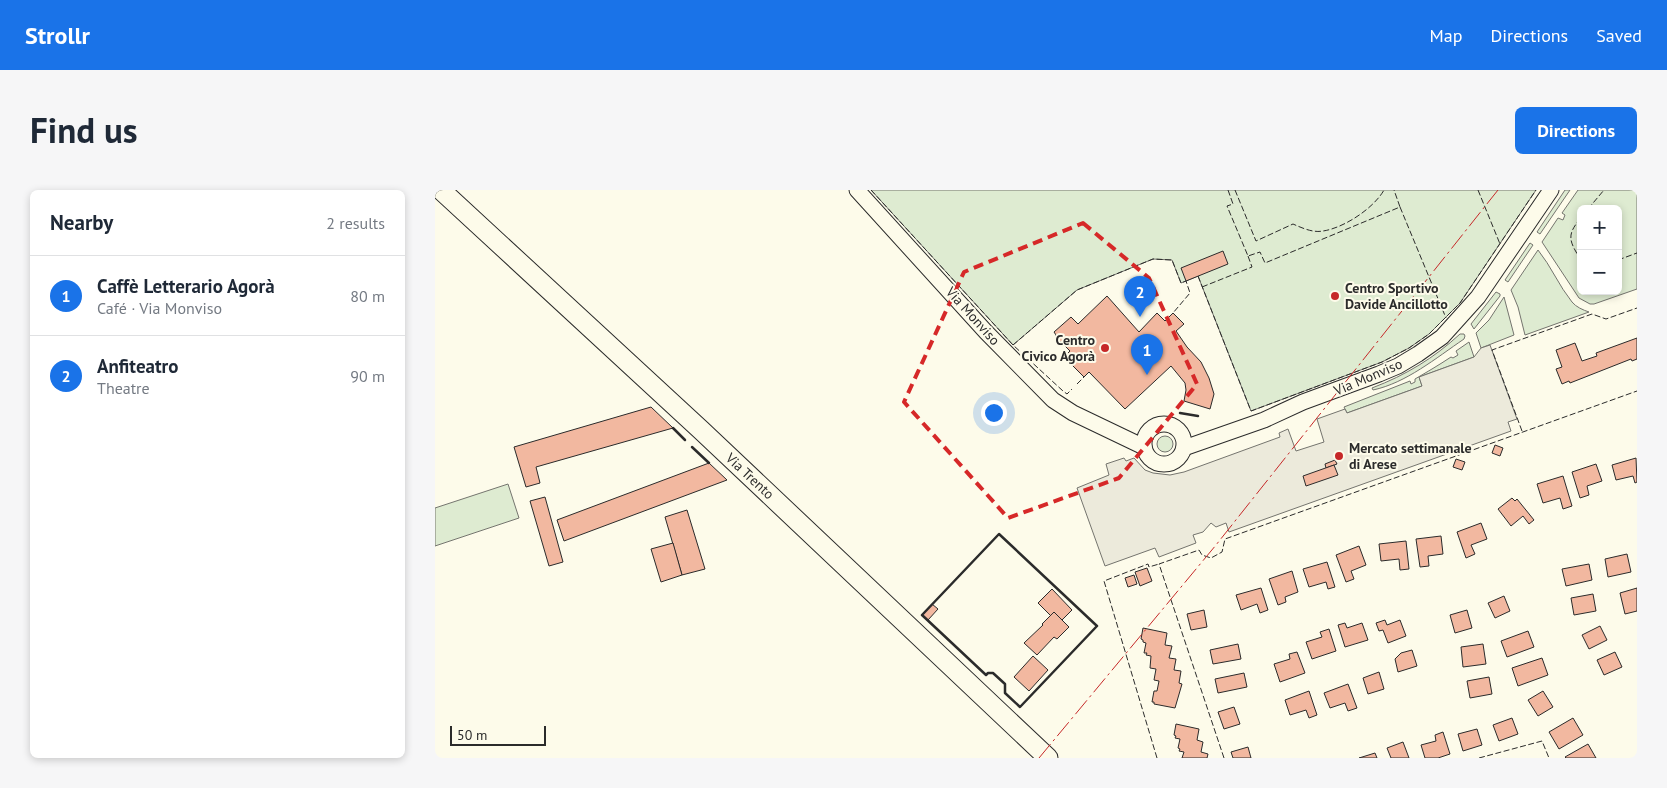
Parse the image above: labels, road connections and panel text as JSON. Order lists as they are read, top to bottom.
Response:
{
  "streets": {
    "main road": ["Via Trento"],
    "street": ["Via Monviso"]
  },
  "places": ["Centro Sportivo Davide Ancillotto", "Centro Civico Agorà", "Mercato settimanale di Arese"],
  "scale_bar": "50 m",
  "page": {
    "header": "Strollr",
    "nav": ["Map", "Directions", "Saved"],
    "title": "Find us",
    "buttons": "Directions",
    "heading": ["Nearby", "2 results"],
    "map_buttons": ["+", "−"],
    "list": [
      {
        "mark": "1",
        "name": "Caffè Letterario Agorà",
        "note": "Café · Via Monviso",
        "value": "80 m"
      },
      {
        "mark": "2",
        "name": "Anfiteatro",
        "note": "Theatre",
        "value": "90 m"
      }
    ],
    "pins": ["2", "1"],
    "scale": "50 m"
  }
}
